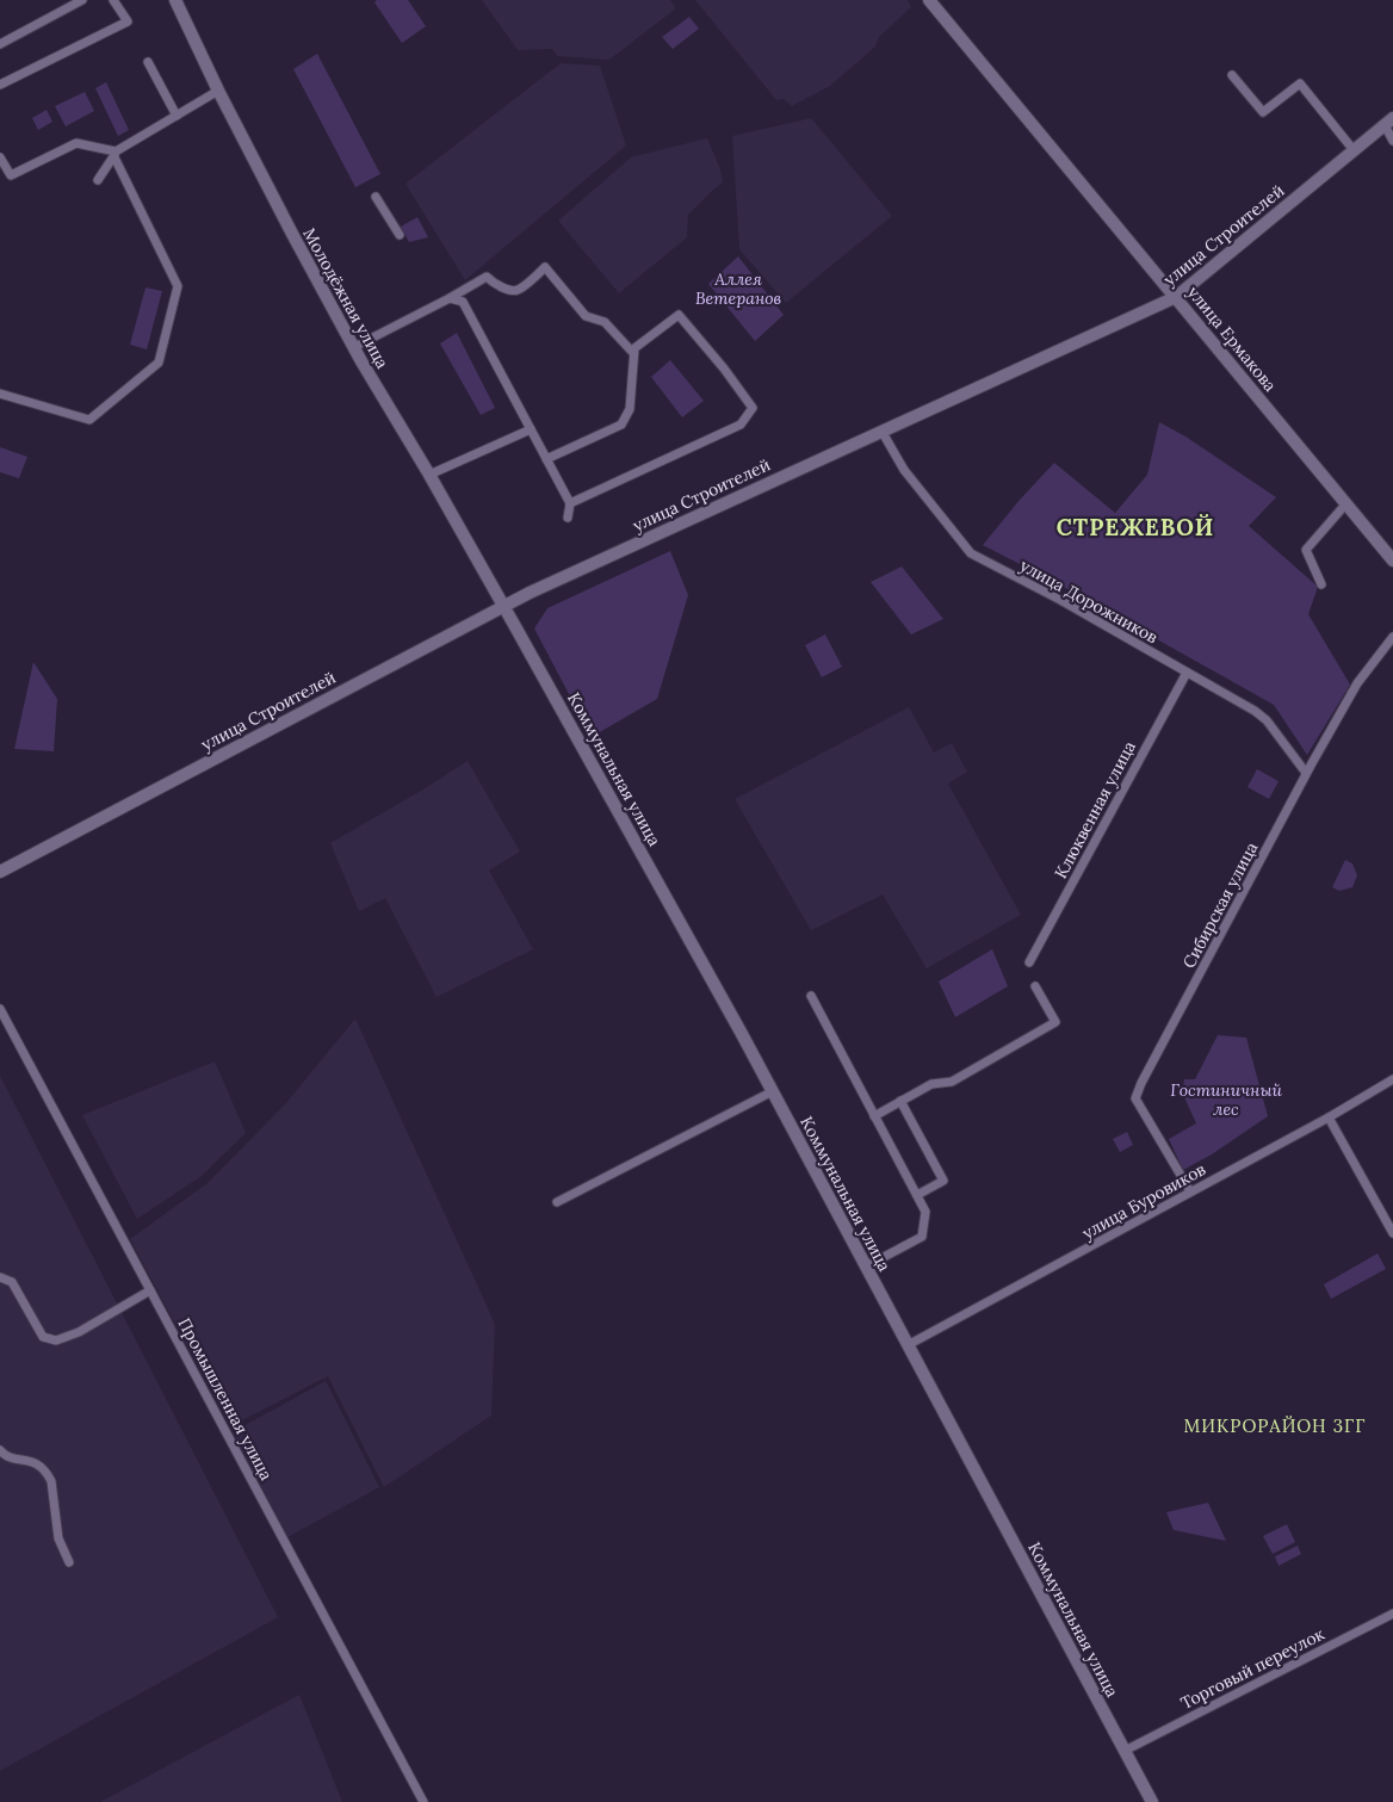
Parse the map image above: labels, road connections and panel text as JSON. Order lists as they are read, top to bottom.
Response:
{
  "streets": {
    "main road": [
      "улица Строителей",
      "Молодёжная улица",
      "улица Ермакова",
      "Коммунальная улица"
    ],
    "street": [
      "улица Дорожников",
      "Клюквенная улица",
      "Сибирская улица",
      "улица Буровиков",
      "Промышленная улица",
      "Торговый переулок"
    ]
  },
  "crossings": [
    ["улица Строителей", "Молодёжная улица"],
    ["улица Строителей", "улица Ермакова"],
    ["улица Строителей", "улица Дорожников"],
    ["улица Строителей", "Коммунальная улица"],
    ["Молодёжная улица", "Коммунальная улица"],
    ["улица Дорожников", "Клюквенная улица"],
    ["улица Дорожников", "Сибирская улица"],
    ["Коммунальная улица", "улица Буровиков"],
    ["Коммунальная улица", "Торговый переулок"],
    ["Сибирская улица", "улица Буровиков"]
  ],
  "districts": ["СТРЕЖЕВОЙ", "МИКРОРАЙОН 3ГГ"],
  "parks": ["Аллея Ветеранов", "Гостиничный лес"]
}
